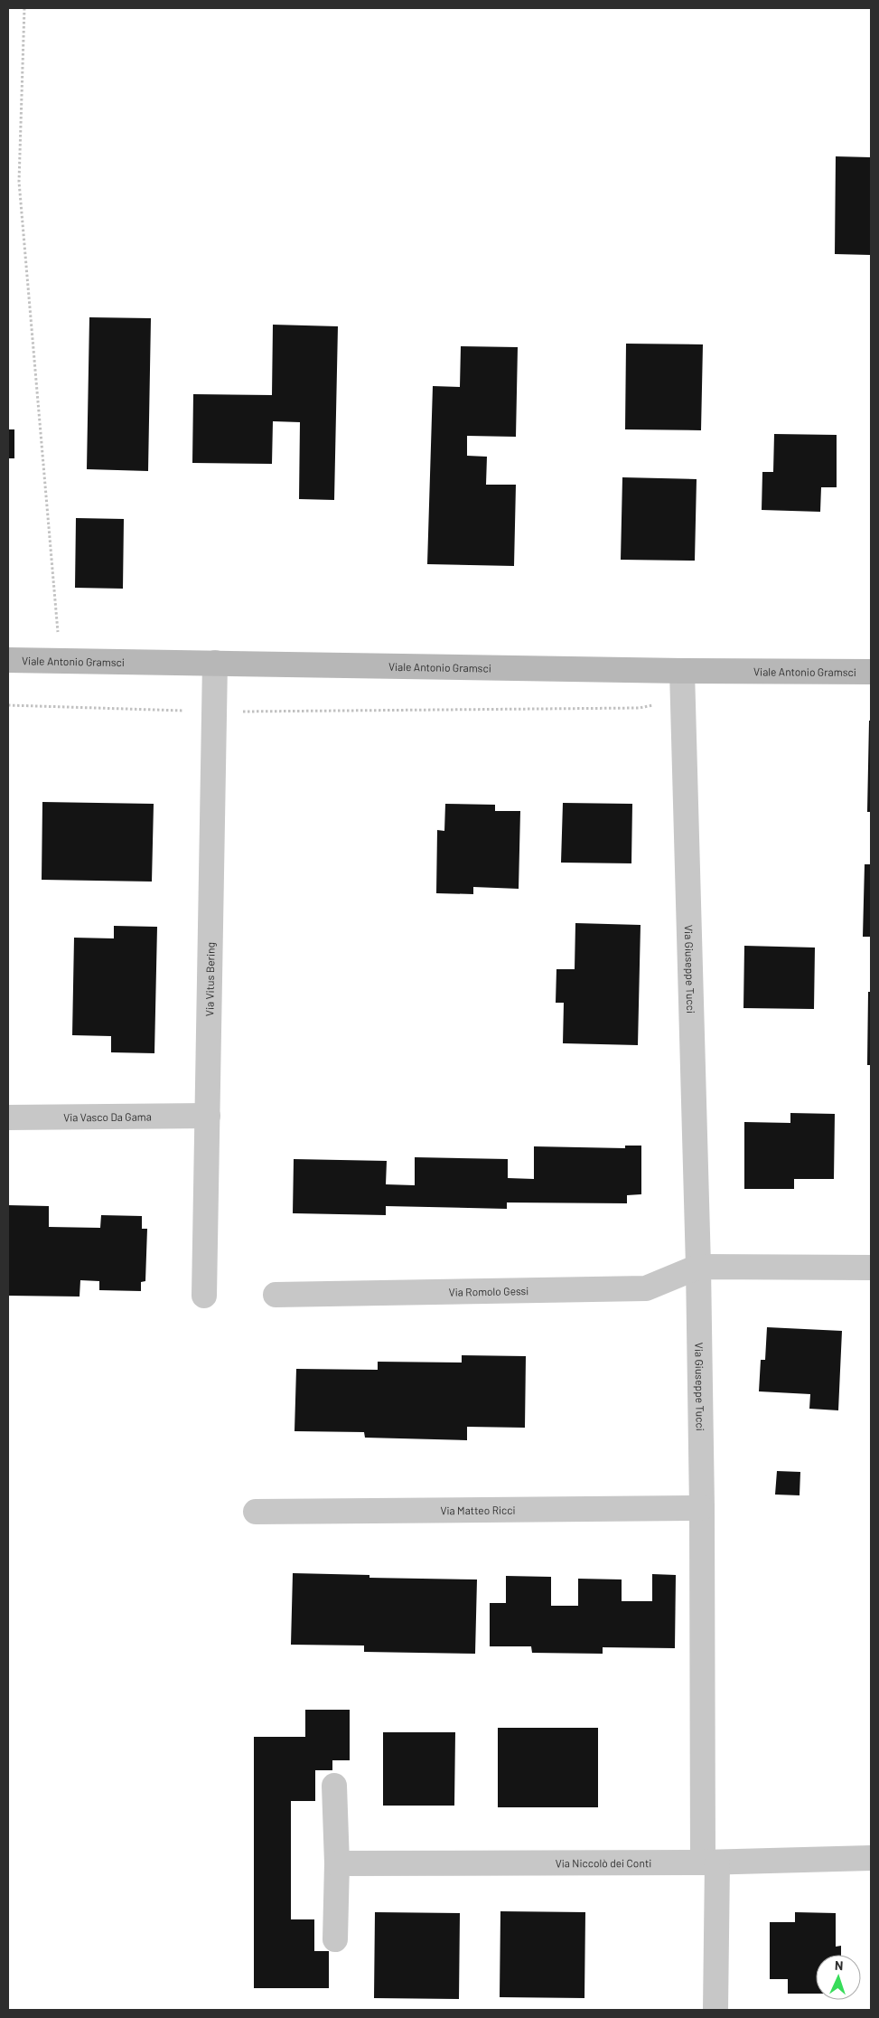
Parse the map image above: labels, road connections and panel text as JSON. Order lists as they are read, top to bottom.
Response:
{
  "streets": {
    "street": [
      "Viale Antonio Gramsci",
      "Via Giuseppe Tucci",
      "Via Vitus Bering",
      "Via Vasco Da Gama",
      "Via Romolo Gessi",
      "Via Matteo Ricci",
      "Via Niccolò dei Conti"
    ]
  },
  "crossings": [
    ["Viale Antonio Gramsci", "Via Giuseppe Tucci"],
    ["Viale Antonio Gramsci", "Via Vitus Bering"],
    ["Via Giuseppe Tucci", "Via Romolo Gessi"],
    ["Via Giuseppe Tucci", "Via Matteo Ricci"],
    ["Via Giuseppe Tucci", "Via Niccolò dei Conti"],
    ["Via Vitus Bering", "Via Vasco Da Gama"]
  ],
  "north": "top"
}
